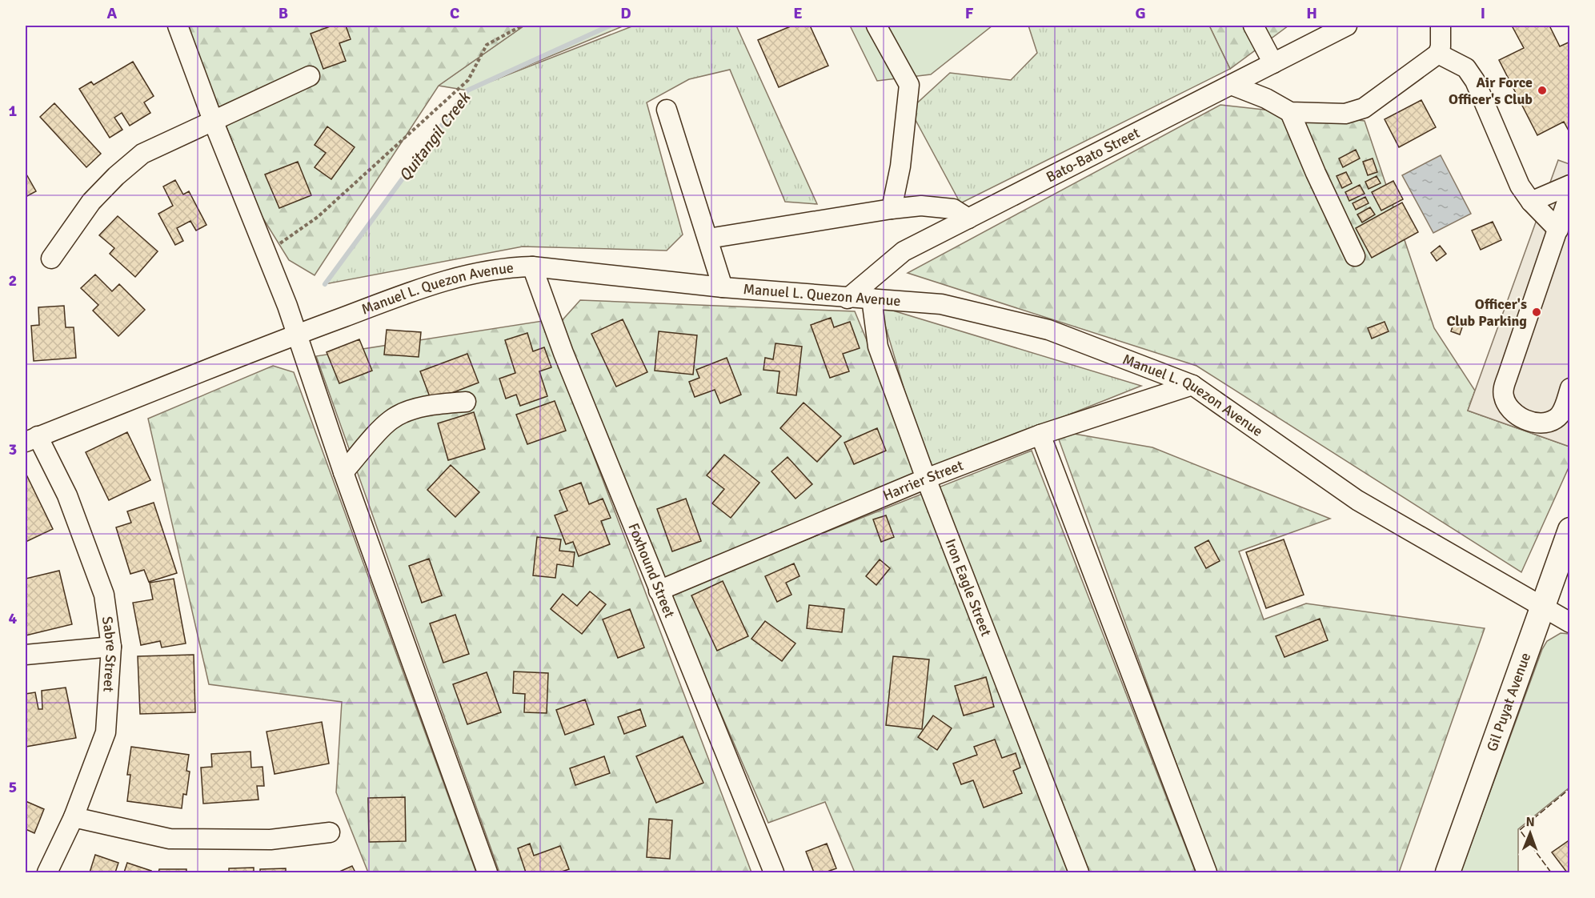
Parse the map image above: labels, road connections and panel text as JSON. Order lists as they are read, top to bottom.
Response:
{
  "streets": {
    "main road": ["Gil Puyat Avenue"],
    "street": [
      "Bato-Bato Street",
      "Manuel L. Quezon Avenue",
      "Harrier Street",
      "Foxhound Street",
      "Iron Eagle Street",
      "Sabre Street"
    ]
  },
  "crossings": [
    ["Bato-Bato Street", "Manuel L. Quezon Avenue"],
    ["Manuel L. Quezon Avenue", "Harrier Street"],
    ["Manuel L. Quezon Avenue", "Foxhound Street"],
    ["Manuel L. Quezon Avenue", "Iron Eagle Street"],
    ["Manuel L. Quezon Avenue", "Sabre Street"],
    ["Manuel L. Quezon Avenue", "Gil Puyat Avenue"],
    ["Harrier Street", "Foxhound Street"],
    ["Harrier Street", "Iron Eagle Street"]
  ],
  "water": ["Quitangil Creek"],
  "places": ["Air Force Officer's Club", "Officer's Club Parking"],
  "north": "top",
  "grid": {
    "columns": [
      "A",
      "B",
      "C",
      "D",
      "E",
      "F",
      "G",
      "H",
      "I"
    ],
    "rows": [
      "1",
      "2",
      "3",
      "4",
      "5"
    ]
  }
}
